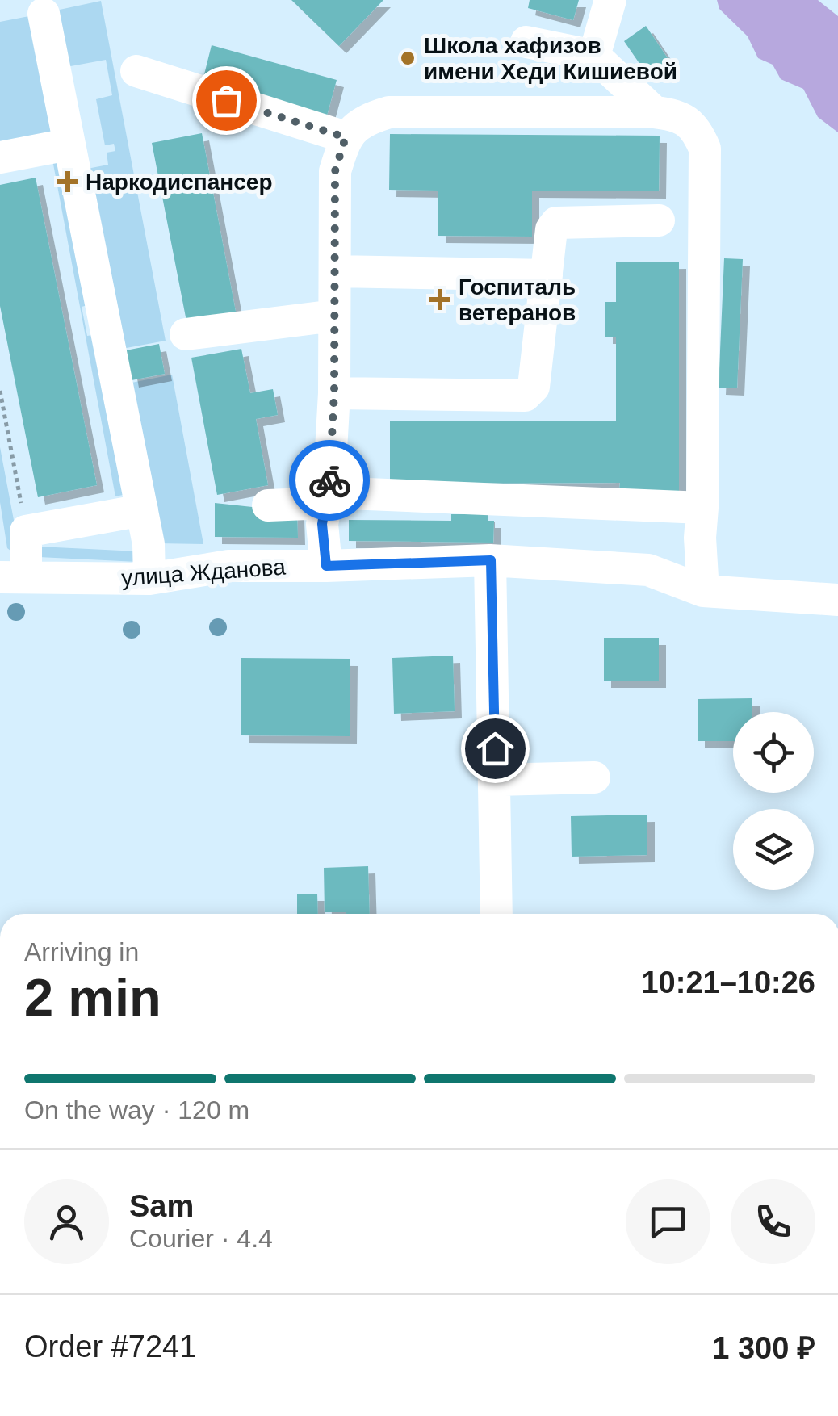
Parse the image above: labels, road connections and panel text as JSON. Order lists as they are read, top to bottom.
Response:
{
  "streets": {
    "street": ["улица Жданова"]
  },
  "places": {
    "other": ["Школа хафизов имени Хеди Кишиевой"],
    "health": ["Наркодиспансер", "Госпиталь ветеранов"]
  },
  "page": {
    "heading": ["2 min", "Arriving in", "10:21–10:26"],
    "panel": [
      "Sam",
      "Courier · 4.4",
      "Order #7241",
      "1 300 ₽"
    ],
    "bar": "On the way · 120 m"
  }
}
